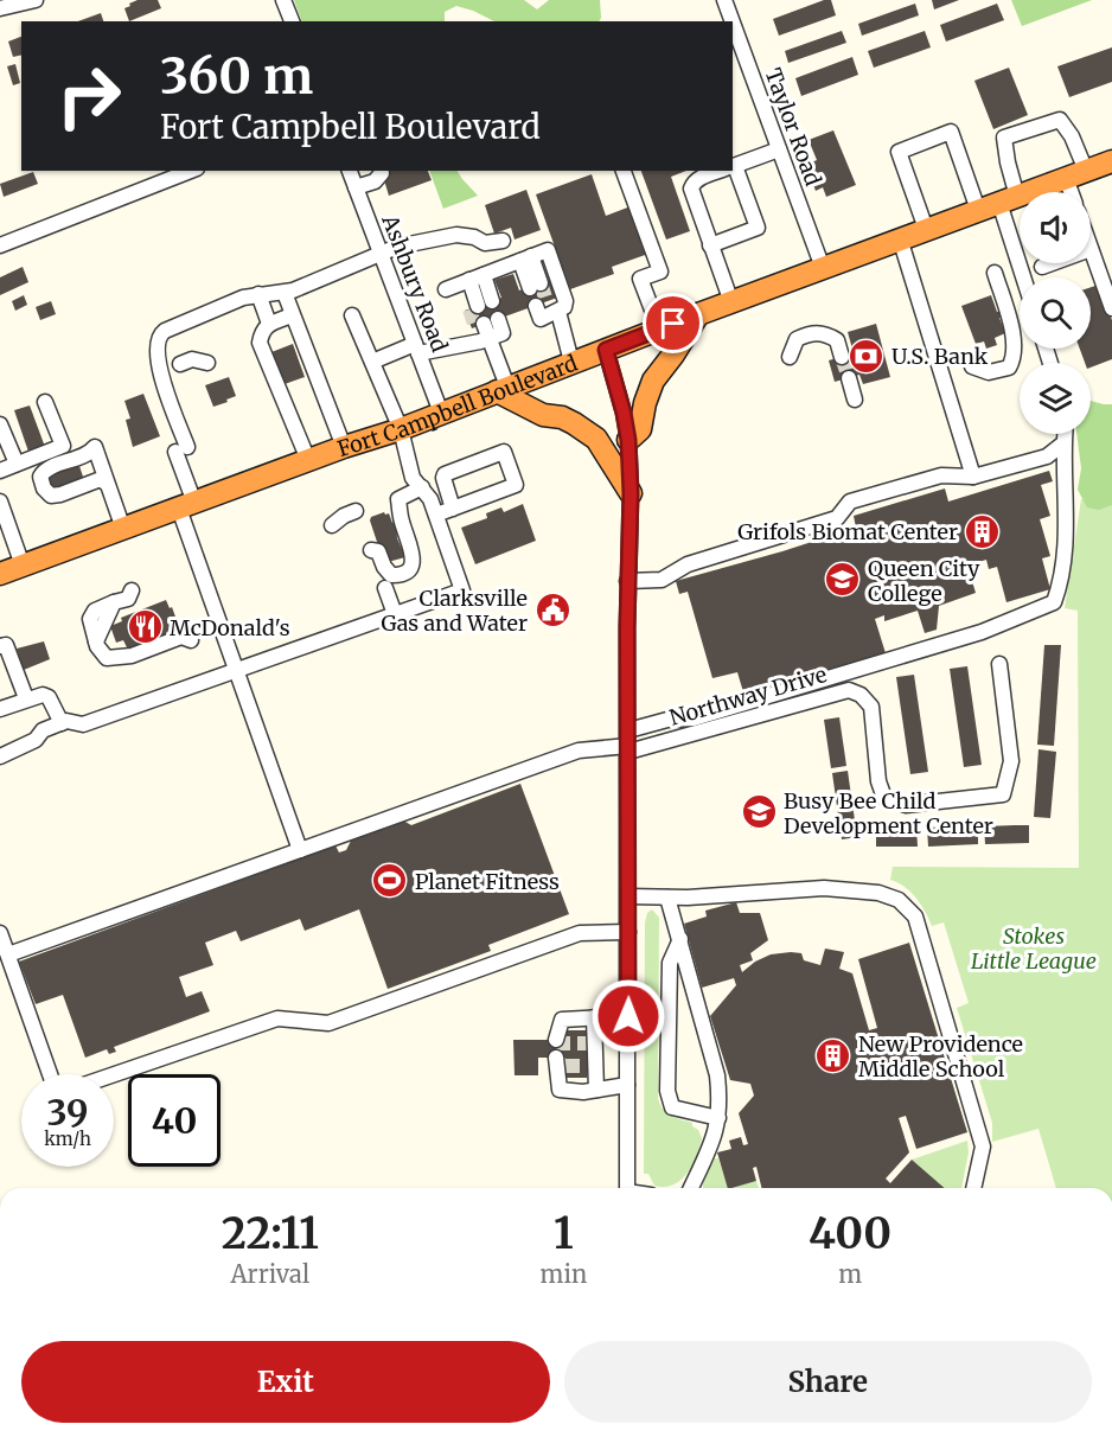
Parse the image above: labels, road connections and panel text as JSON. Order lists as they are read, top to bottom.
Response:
{
  "streets": {
    "highway": ["Fort Campbell Boulevard"],
    "street": ["Taylor Road", "Ashbury Road", "Northway Drive"]
  },
  "crossings": [
    ["Taylor Road", "Fort Campbell Boulevard"],
    ["Ashbury Road", "Fort Campbell Boulevard"]
  ],
  "parks": ["Stokes Little League"],
  "places": {
    "bank": ["U.S. Bank"],
    "building": ["Grifols Biomat Center", "New Providence Middle School"],
    "school or university": ["Queen City College", "Busy Bee Child Development Center"],
    "public building": ["Clarksville Gas and Water"],
    "restaurant": ["McDonald's"],
    "sports": ["Planet Fitness"]
  },
  "page": {
    "turn": ["360 m", "Fort Campbell Boulevard"],
    "speed": "39 km/h",
    "limit": "40",
    "eta": [
      "22:11",
      "Arrival",
      "1",
      "min",
      "400",
      "m"
    ],
    "buttons": ["Exit", "Share"]
  }
}
